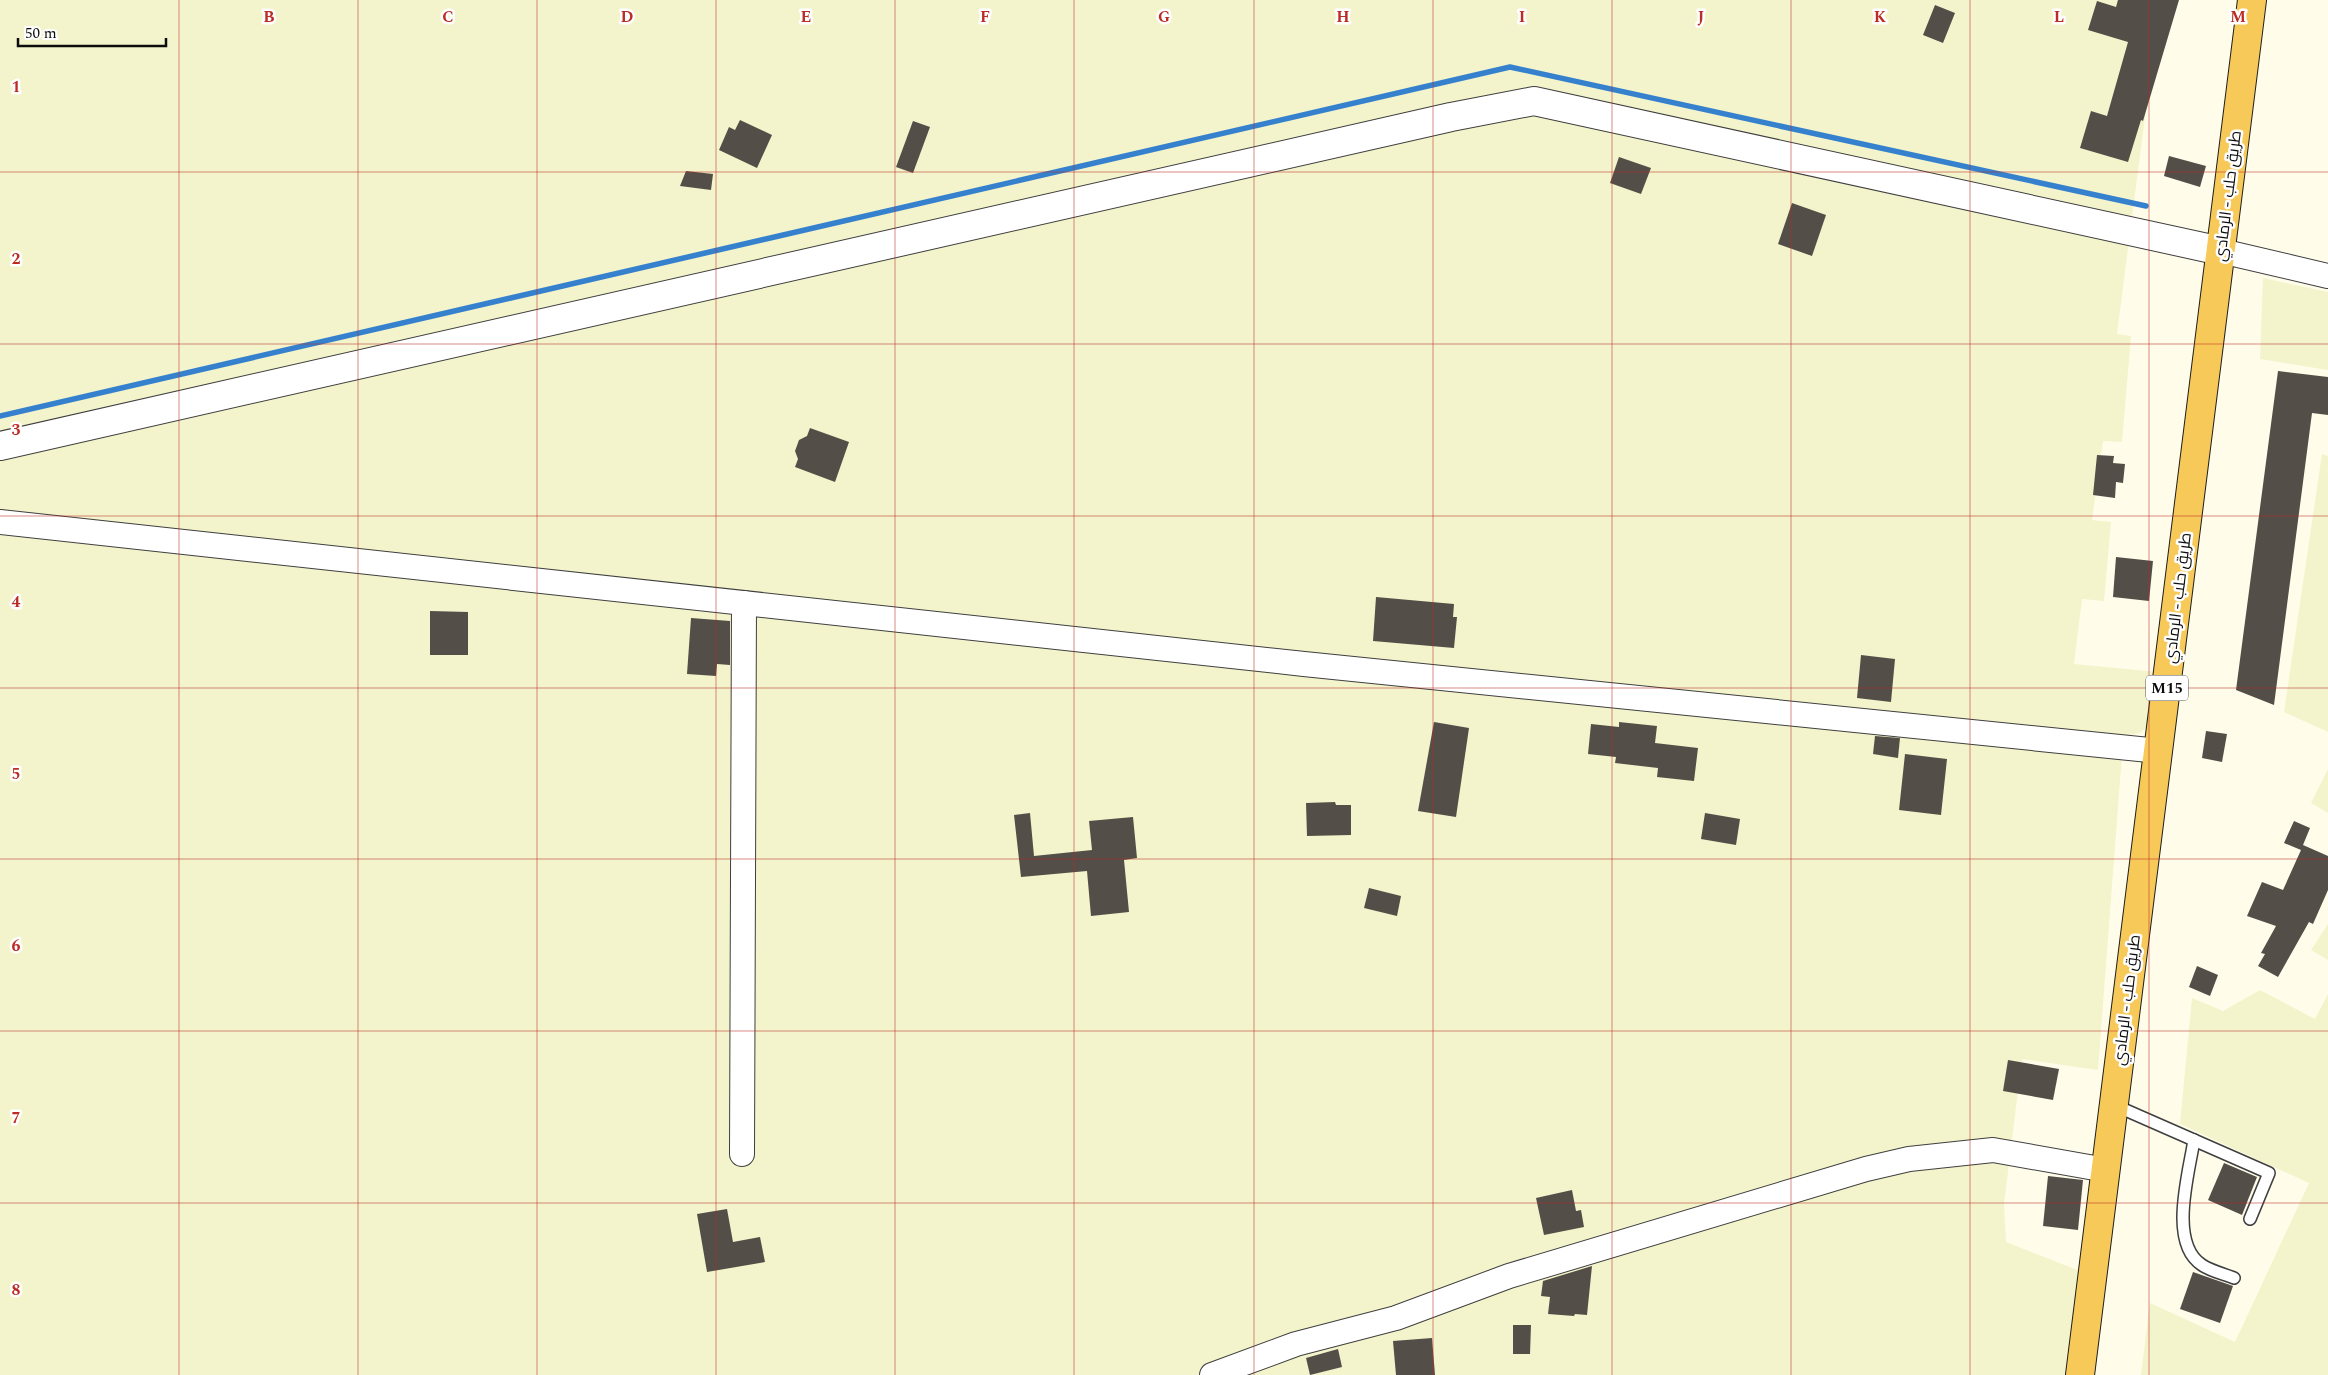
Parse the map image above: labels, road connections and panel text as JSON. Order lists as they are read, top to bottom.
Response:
{
  "streets": {
    "highway": ["طريق حلب - الرمادي", "M15"]
  },
  "scale_bar": "50 m",
  "grid": {
    "columns": [
      "B",
      "C",
      "D",
      "E",
      "F",
      "G",
      "H",
      "I",
      "J",
      "K",
      "L",
      "M"
    ],
    "rows": [
      "1",
      "2",
      "3",
      "4",
      "5",
      "6",
      "7",
      "8"
    ]
  }
}
